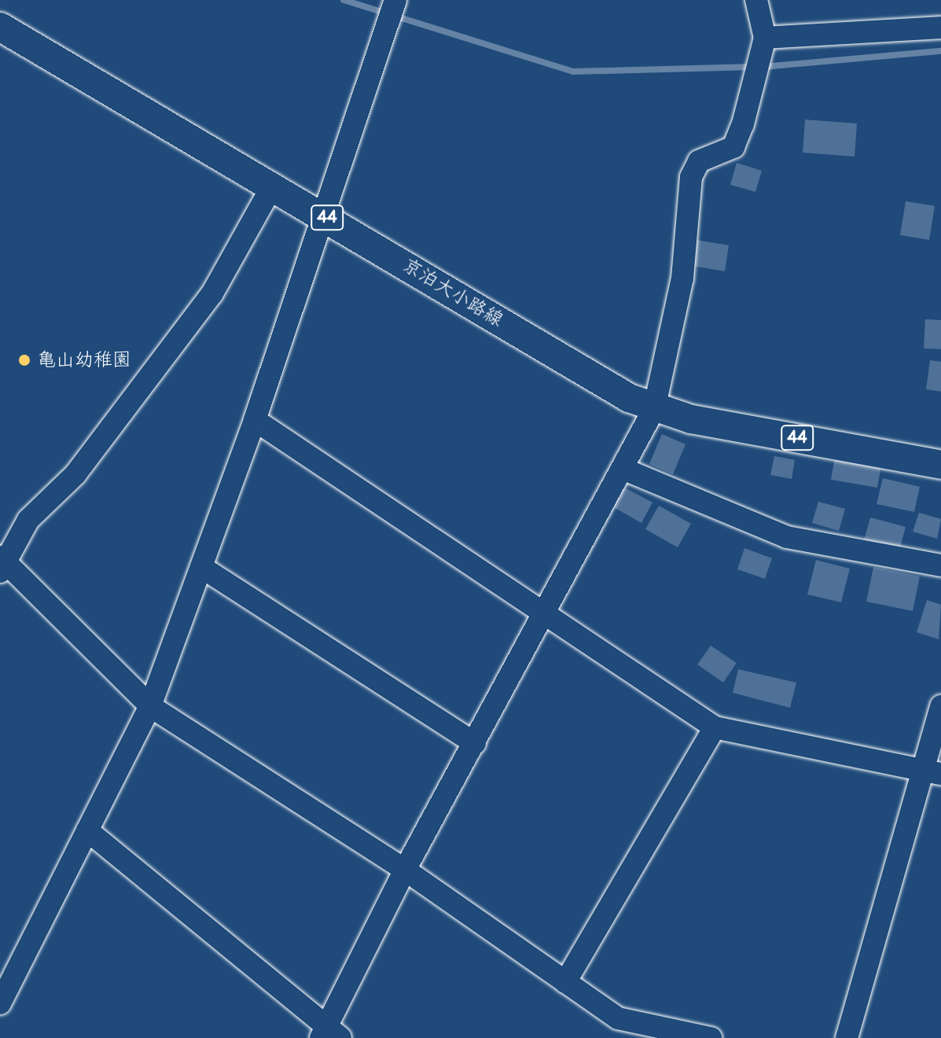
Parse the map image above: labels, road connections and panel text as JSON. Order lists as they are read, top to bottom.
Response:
{
  "streets": {
    "main road": ["44", "京泊大小路線"]
  },
  "places": ["亀山幼稚園"]
}
